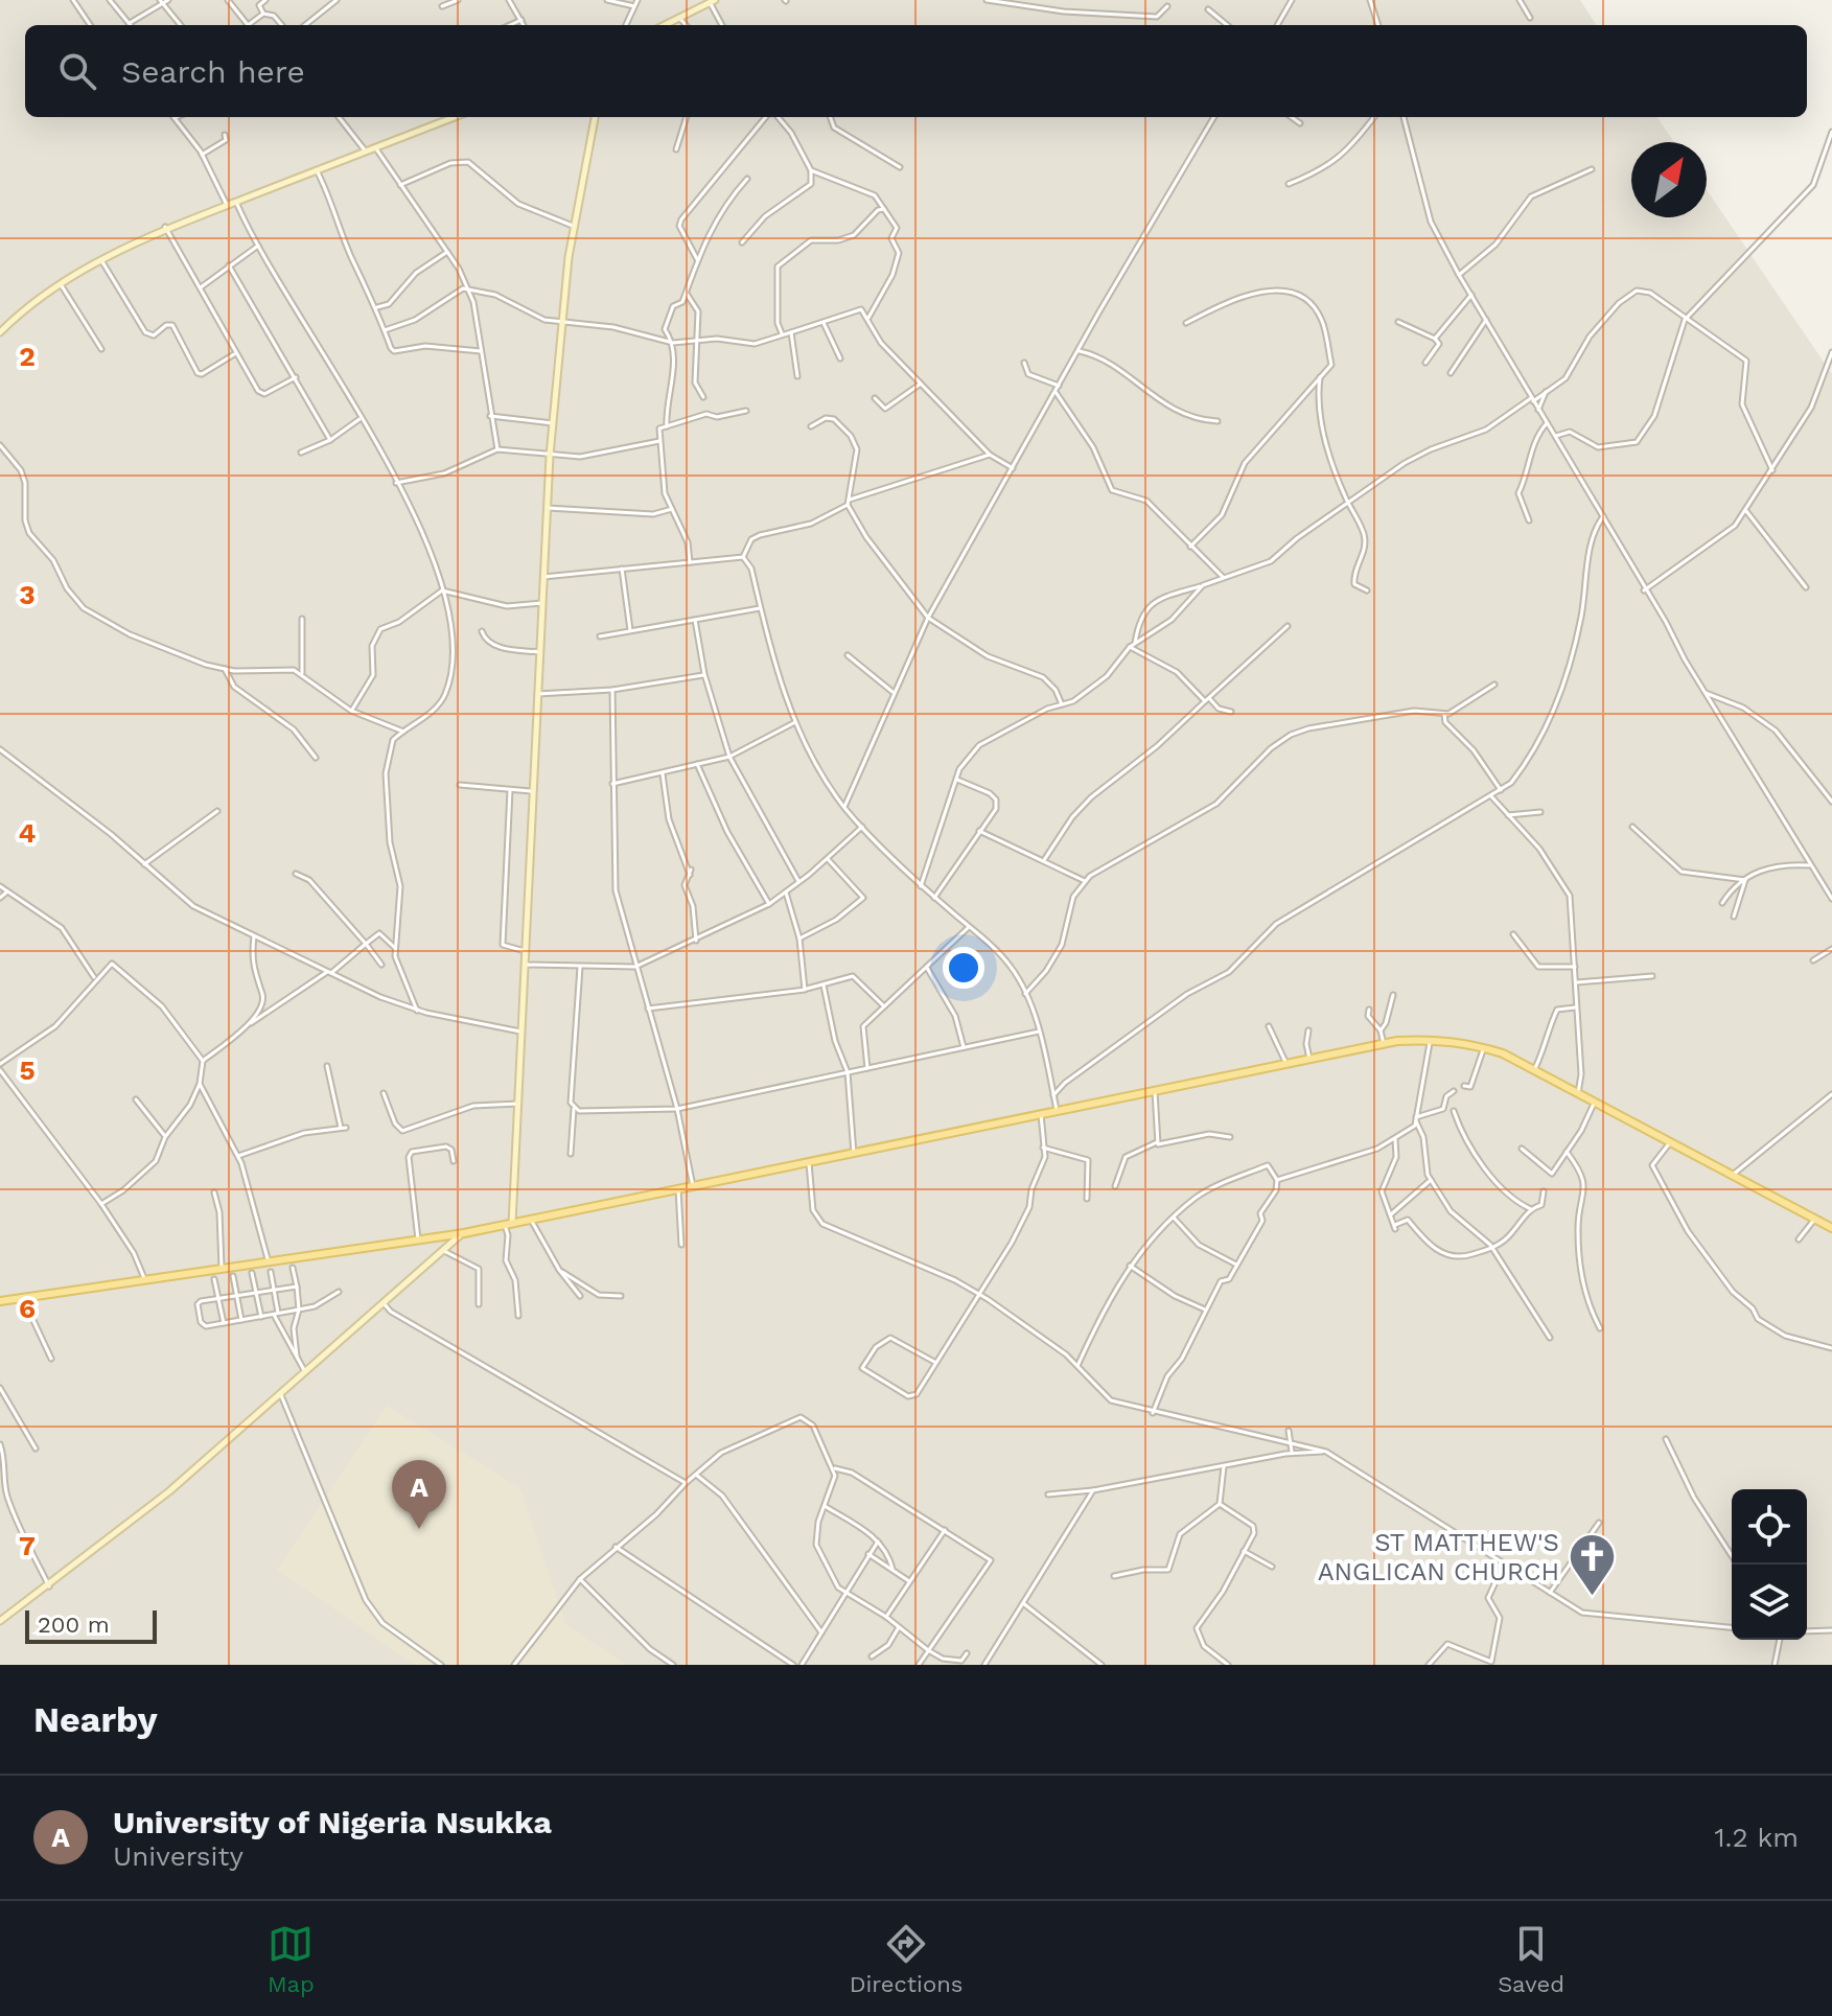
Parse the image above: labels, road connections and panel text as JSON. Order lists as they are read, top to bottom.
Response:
{
  "places": {
    "church": ["ST MATTHEW'S ANGLICAN CHURCH"]
  },
  "scale_bar": "200 m",
  "north": "top right",
  "page": {
    "search": "Search here",
    "pins": "A",
    "scale": "200 m",
    "heading": "Nearby",
    "list": [
      {
        "mark": "A",
        "name": "University of Nigeria Nsukka",
        "note": "University",
        "value": "1.2 km"
      }
    ],
    "nav": ["Map", "Directions", "Saved"]
  },
  "grid": {
    "rows": [
      "2",
      "3",
      "4",
      "5",
      "6",
      "7"
    ]
  }
}
